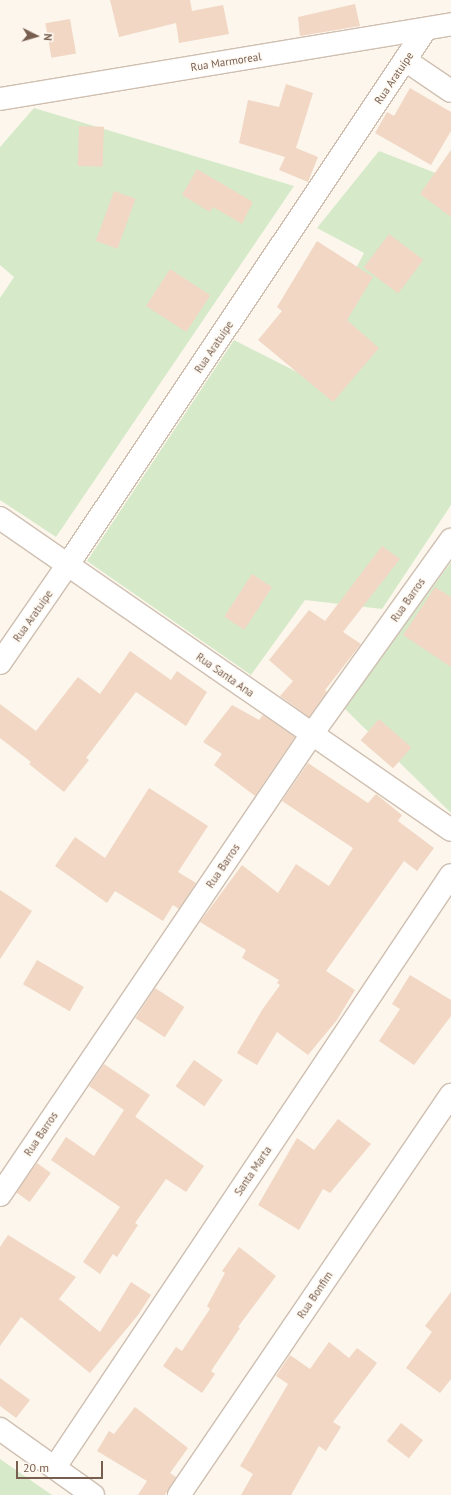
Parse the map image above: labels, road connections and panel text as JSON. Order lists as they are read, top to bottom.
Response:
{
  "streets": {
    "street": [
      "Rua Marmoreal",
      "Rua Aratuípe",
      "Rua Barros",
      "Rua Santa Ana",
      "Santa Marta",
      "Rua Bonfim"
    ]
  },
  "crossings": [
    ["Rua Marmoreal", "Rua Aratuípe"],
    ["Rua Aratuípe", "Rua Santa Ana"],
    ["Rua Barros", "Rua Santa Ana"]
  ],
  "scale_bar": "20 m",
  "north": "right"
}
